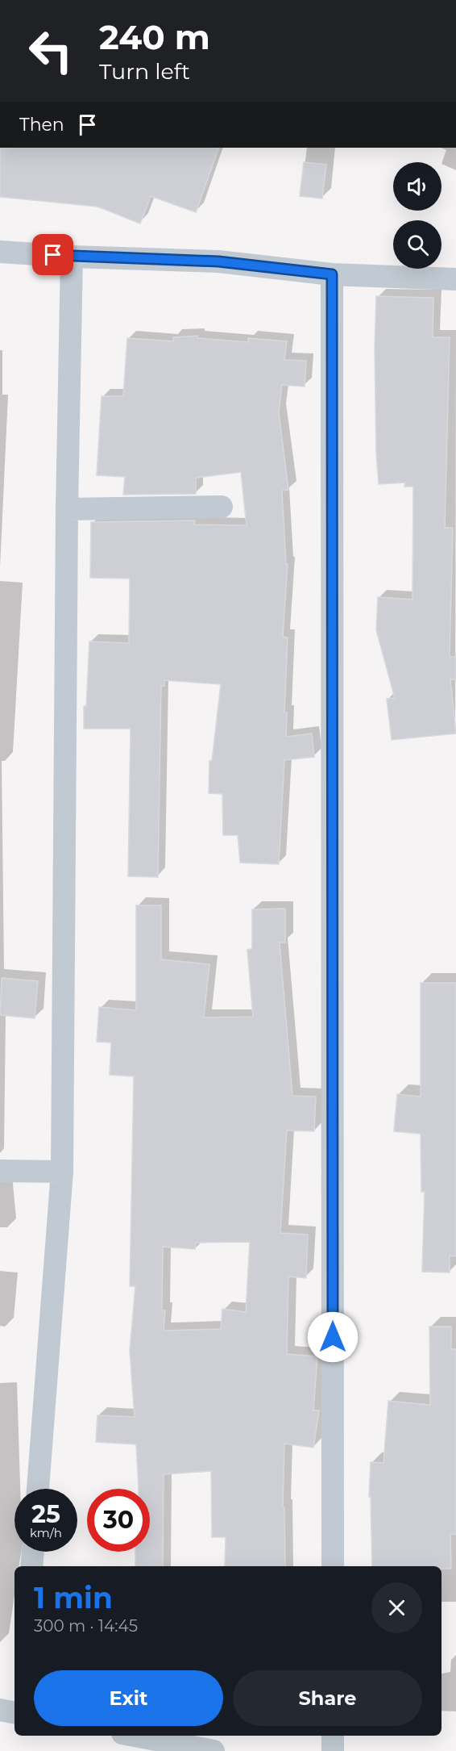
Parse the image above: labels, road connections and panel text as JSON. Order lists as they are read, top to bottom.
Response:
{
  "page": {
    "turn": ["240 m", "Turn left"],
    "then": "Then",
    "speed": "25 km/h",
    "limit": "30",
    "heading": ["1 min", "300 m · 14:45"],
    "buttons": ["Exit", "Share"]
  }
}
